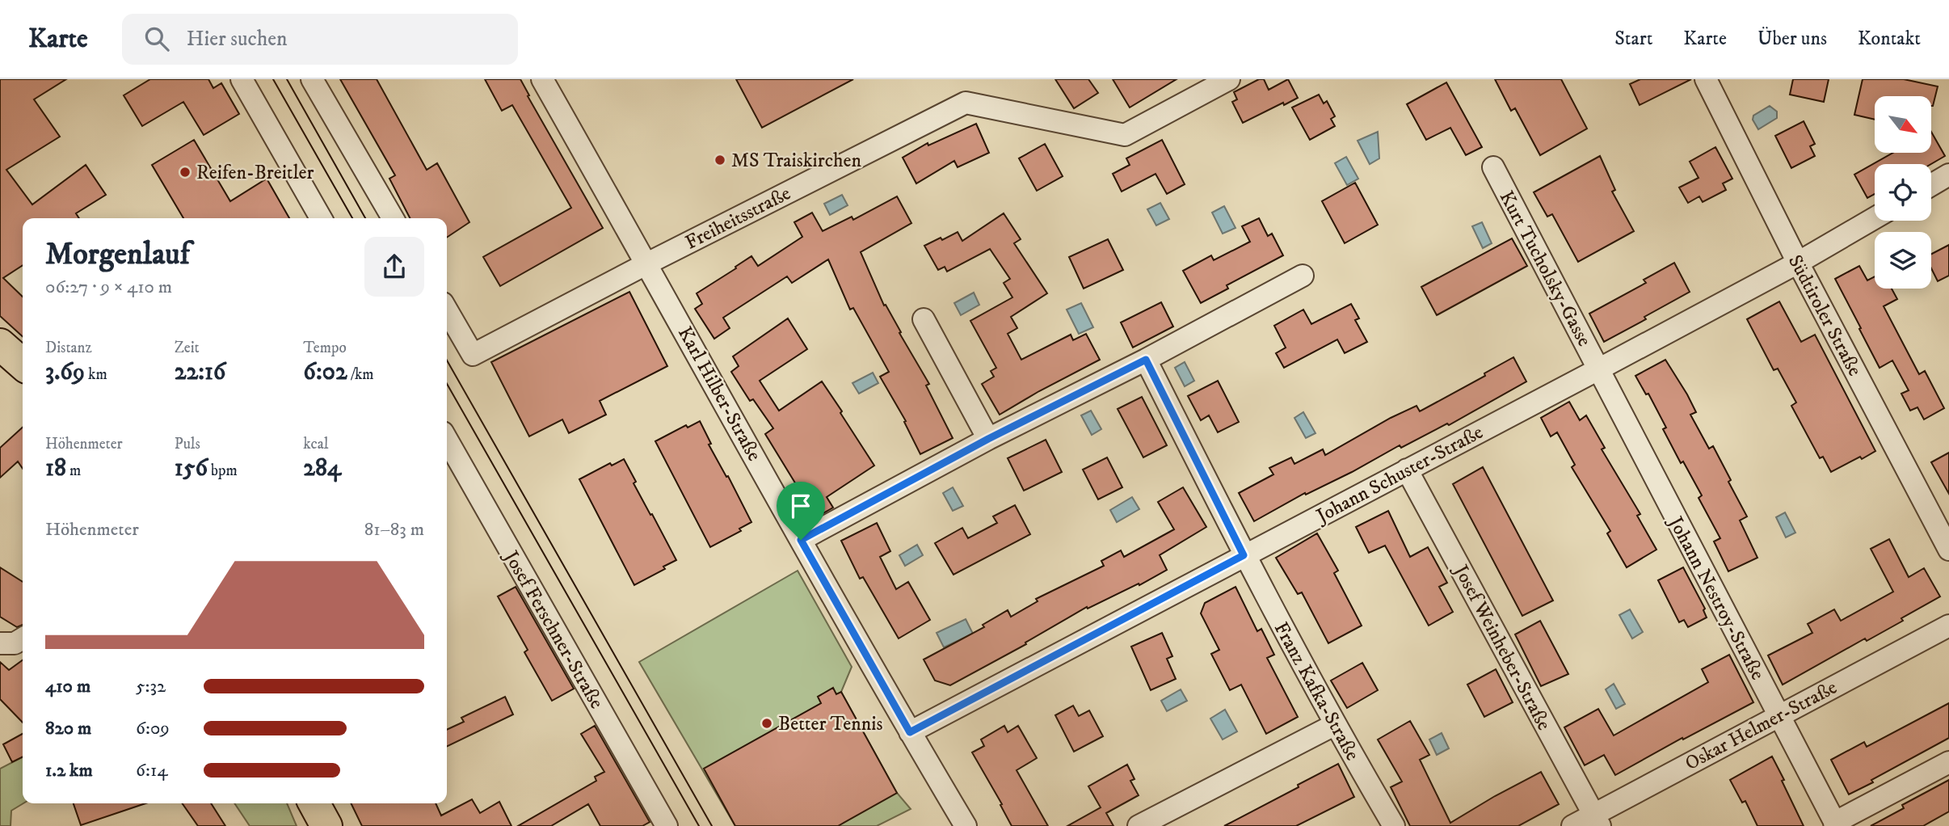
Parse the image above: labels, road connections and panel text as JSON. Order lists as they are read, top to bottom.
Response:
{
  "streets": {
    "street": [
      "Freiheitsstraße",
      "Kurt Tucholsky-Gasse",
      "Südtiroler Straße",
      "Karl Hilber-Straße",
      "Johann Schuster-Straße",
      "Johann Nestroy-Straße",
      "Josef Ferschner-Straße",
      "Josef Weinheber-Straße",
      "Franz Kafka-Straße",
      "Oskar Helmer-Straße"
    ]
  },
  "crossings": [
    ["Freiheitsstraße", "Karl Hilber-Straße"],
    ["Kurt Tucholsky-Gasse", "Johann Schuster-Straße"],
    ["Kurt Tucholsky-Gasse", "Johann Nestroy-Straße"],
    ["Südtiroler Straße", "Johann Schuster-Straße"],
    ["Karl Hilber-Straße", "Johann Schuster-Straße"],
    ["Johann Schuster-Straße", "Johann Nestroy-Straße"],
    ["Johann Schuster-Straße", "Josef Weinheber-Straße"],
    ["Johann Schuster-Straße", "Franz Kafka-Straße"],
    ["Johann Nestroy-Straße", "Oskar Helmer-Straße"],
    ["Josef Weinheber-Straße", "Oskar Helmer-Straße"]
  ],
  "places": ["MS Traiskirchen", "Reifen-Breitler", "Better Tennis"],
  "north": "bottom right",
  "page": {
    "header": "Karte",
    "search": "Hier suchen",
    "nav": [
      "Start",
      "Karte",
      "Über uns",
      "Kontakt"
    ],
    "heading": ["Morgenlauf", "06:27 · 9 × 410 m"],
    "stats": [
      ["Distanz", "3.69 km"],
      ["Zeit", "22:16"],
      ["Tempo", "6:02 /km"],
      ["Höhenmeter", "18 m"],
      ["Puls", "156 bpm"],
      ["kcal", "284"]
    ],
    "chart": ["Höhenmeter", "81–83 m"],
    "list": [
      {
        "name": "410 m",
        "note": "5:32"
      },
      {
        "name": "820 m",
        "note": "6:09"
      },
      {
        "name": "1.2 km",
        "note": "6:14"
      }
    ]
  }
}
